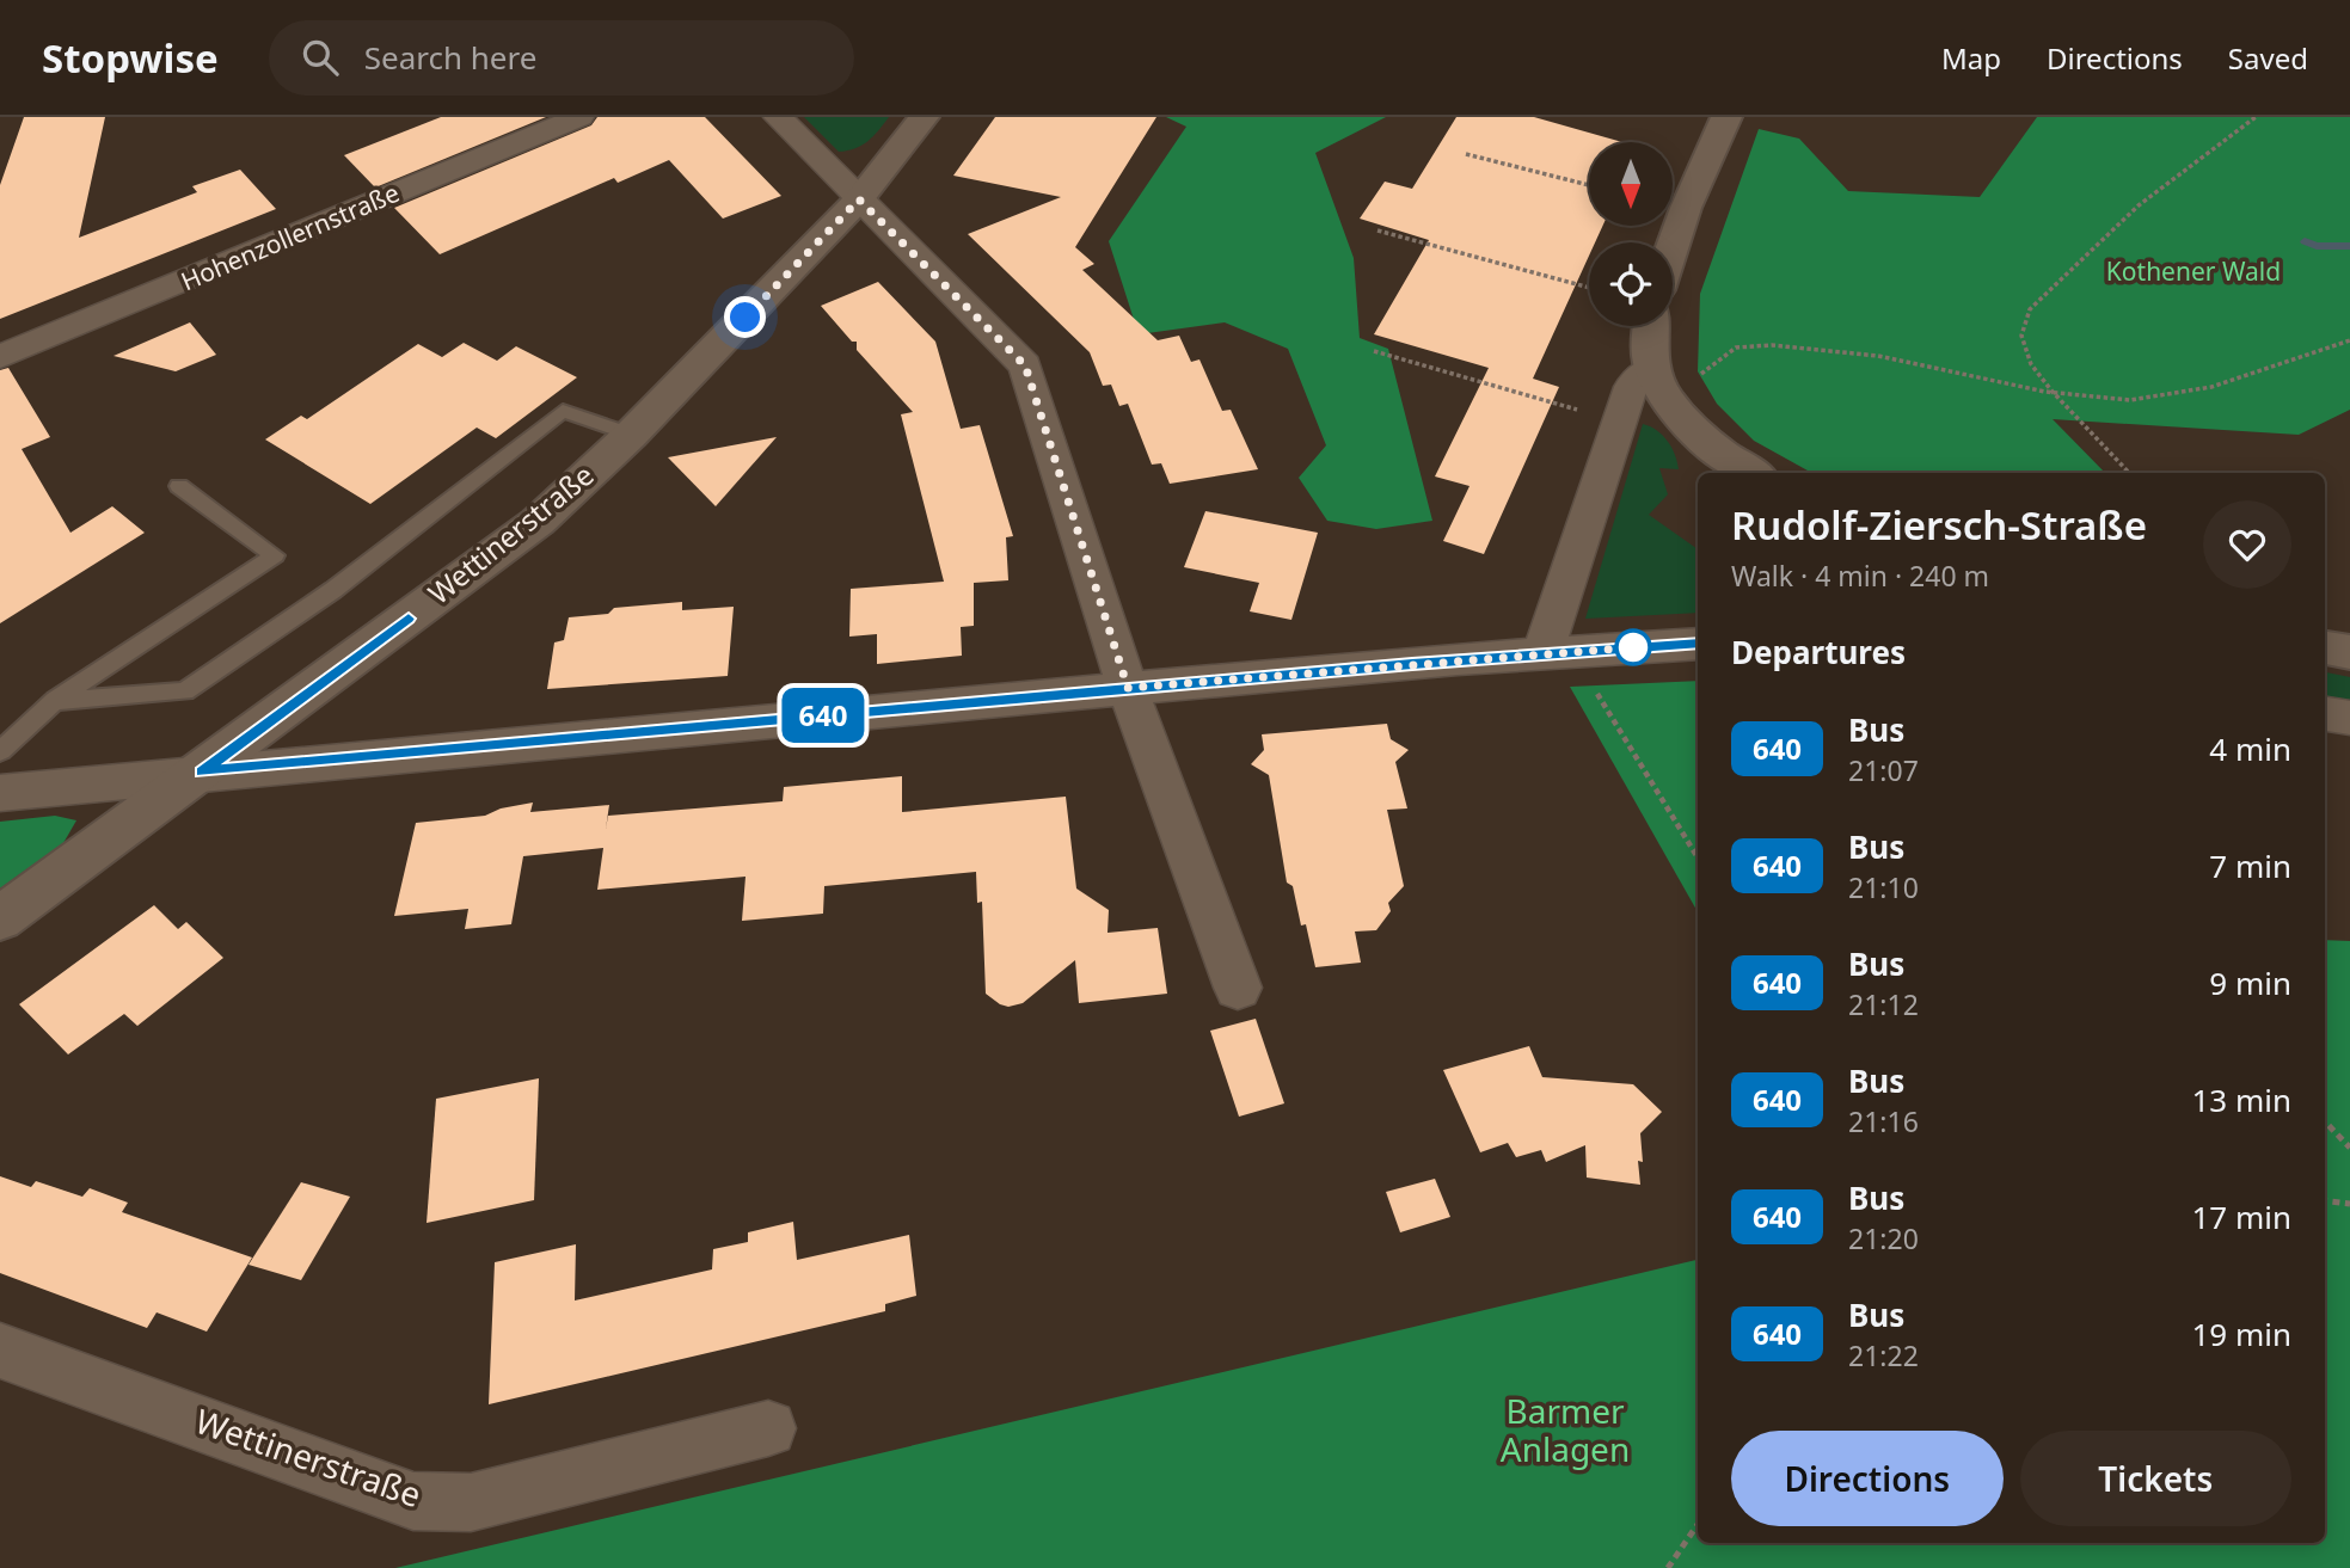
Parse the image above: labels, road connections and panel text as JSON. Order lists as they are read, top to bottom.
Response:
{
  "streets": {
    "street": ["Hohenzollernstraße", "Wettinerstraße"]
  },
  "parks": ["Kothener Wald", "Barmer Anlagen"],
  "lines": ["bus line 640"],
  "north": "bottom",
  "page": {
    "header": "Stopwise",
    "search": "Search here",
    "nav": ["Map", "Directions", "Saved"],
    "on_map": "640",
    "heading": [
      ["Rudolf-Ziersch-Straße", "Walk · 4 min · 240 m"],
      "Departures"
    ],
    "list": [
      {
        "mark": "640",
        "name": "Bus",
        "note": "21:07",
        "value": "4 min"
      },
      {
        "mark": "640",
        "name": "Bus",
        "note": "21:10",
        "value": "7 min"
      },
      {
        "mark": "640",
        "name": "Bus",
        "note": "21:12",
        "value": "9 min"
      },
      {
        "mark": "640",
        "name": "Bus",
        "note": "21:16",
        "value": "13 min"
      },
      {
        "mark": "640",
        "name": "Bus",
        "note": "21:20",
        "value": "17 min"
      },
      {
        "mark": "640",
        "name": "Bus",
        "note": "21:22",
        "value": "19 min"
      }
    ],
    "buttons": ["Directions", "Tickets"]
  }
}
